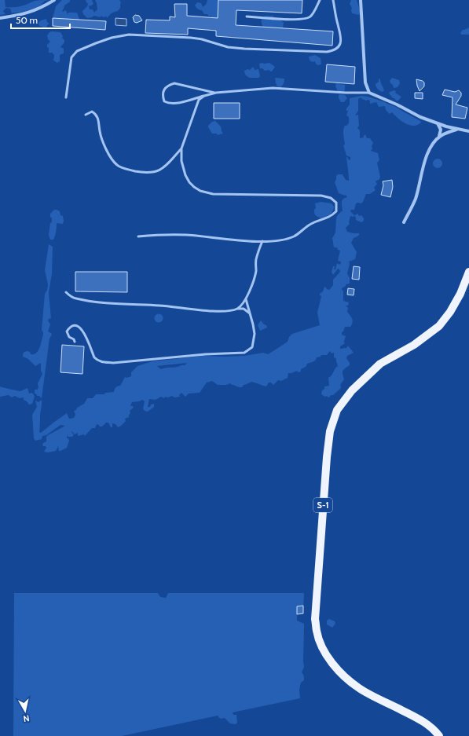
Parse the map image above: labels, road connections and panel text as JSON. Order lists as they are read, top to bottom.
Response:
{
  "streets": {
    "main road": ["S-1"]
  },
  "scale_bar": "50 m",
  "north": "bottom"
}
